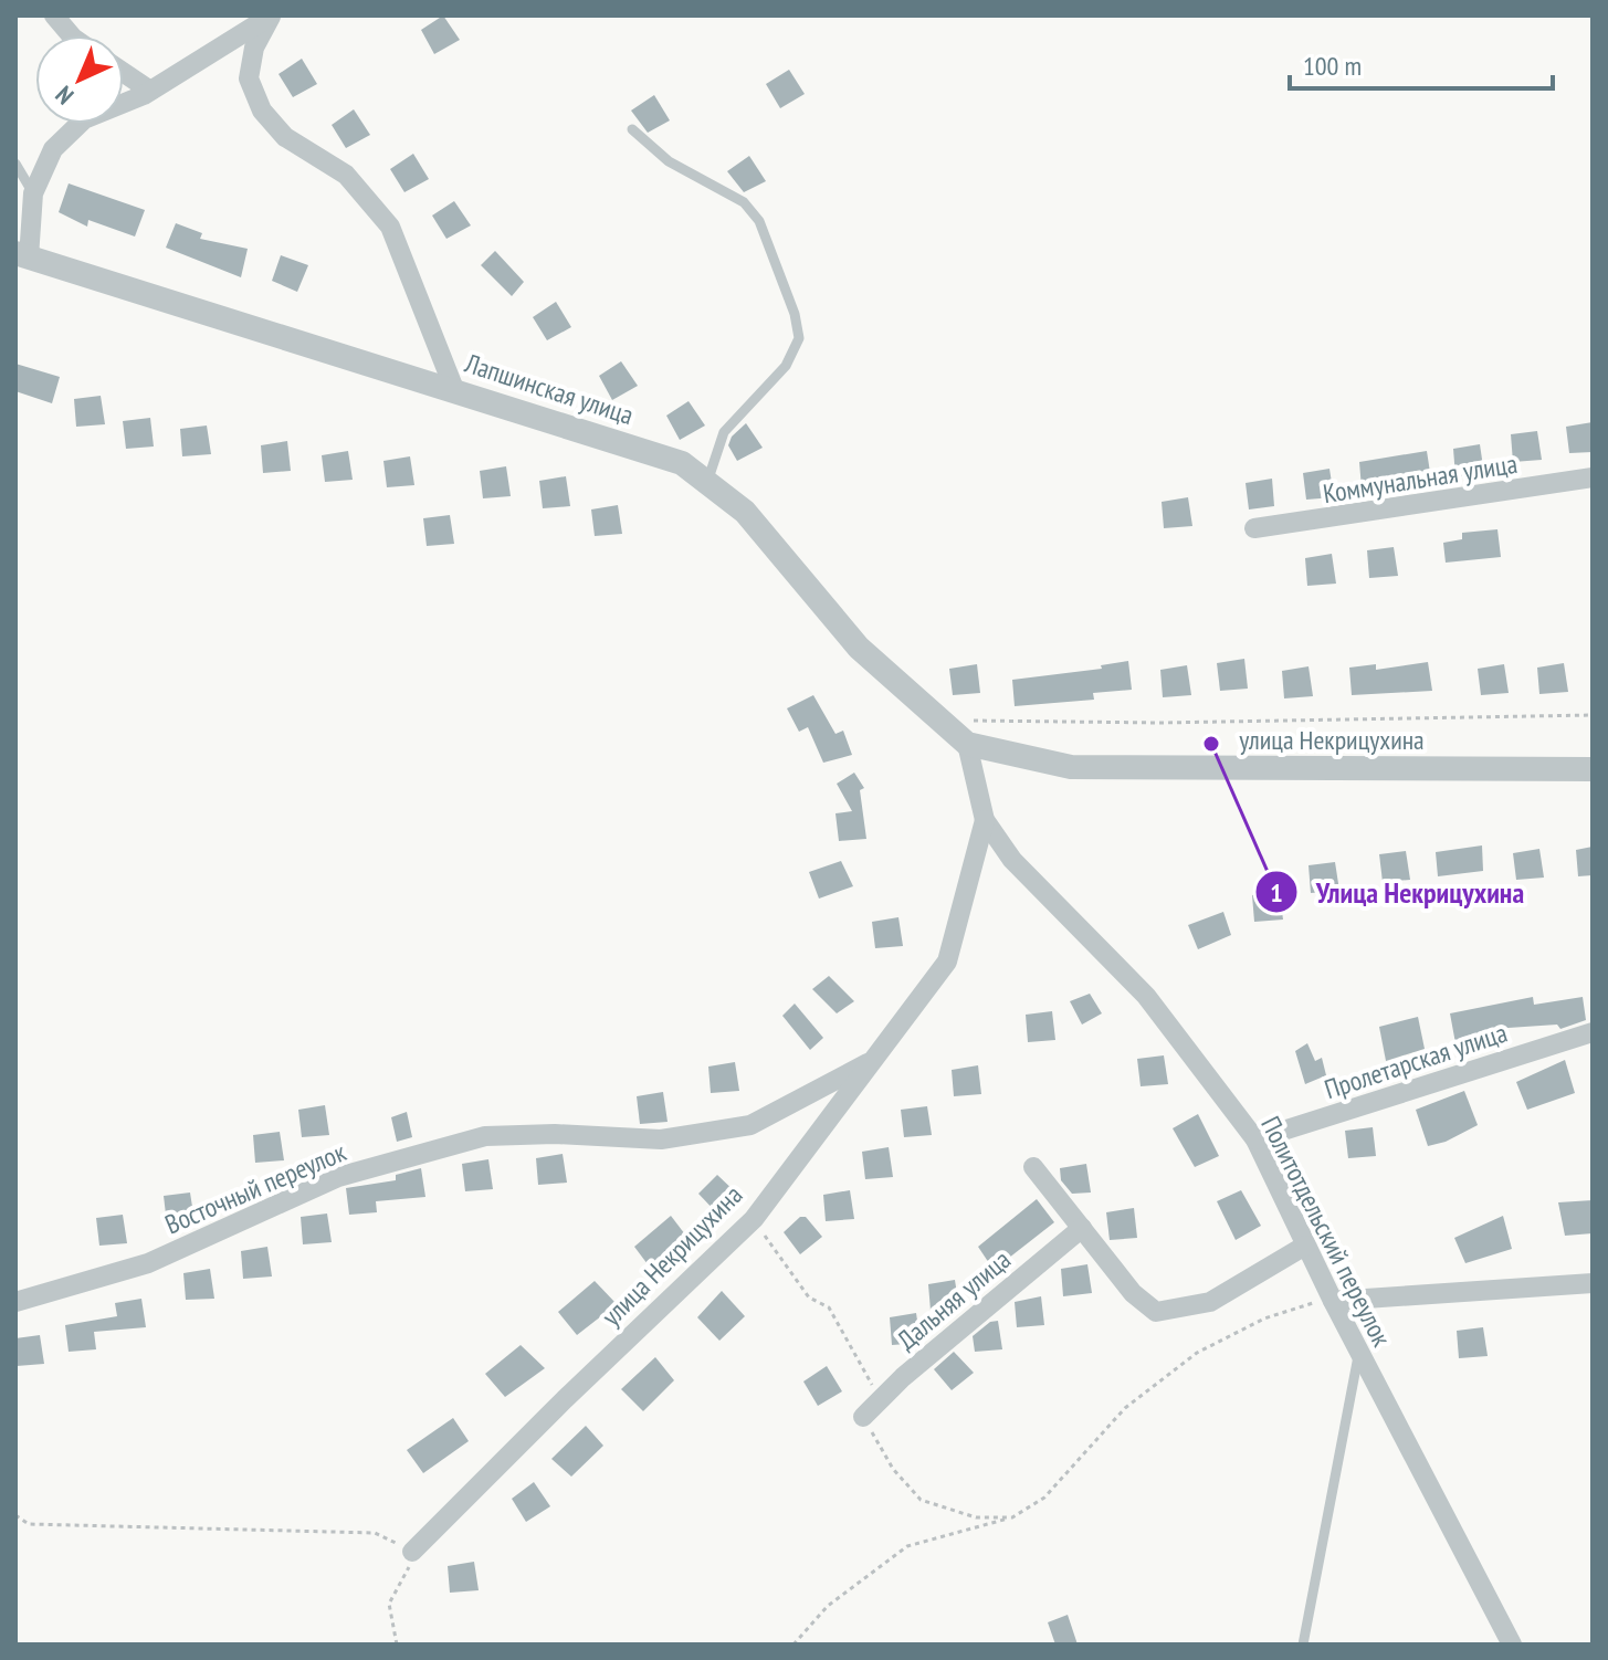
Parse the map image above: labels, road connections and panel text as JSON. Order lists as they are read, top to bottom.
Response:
{
  "streets": {
    "street": [
      "Лапшинская улица",
      "Коммунальная улица",
      "улица Некрицухина",
      "Пролетарская улица",
      "Восточный переулок",
      "Политотдельский переулок",
      "Дальняя улица"
    ]
  },
  "crossings": [
    ["Лапшинская улица", "улица Некрицухина"],
    ["Лапшинская улица", "Политотдельский переулок"],
    ["улица Некрицухина", "Восточный переулок"],
    ["улица Некрицухина", "Политотдельский переулок"],
    ["Пролетарская улица", "Политотдельский переулок"]
  ],
  "places": ["Улица Некрицухина"],
  "scale_bar": "100 m",
  "north": "bottom left"
}
